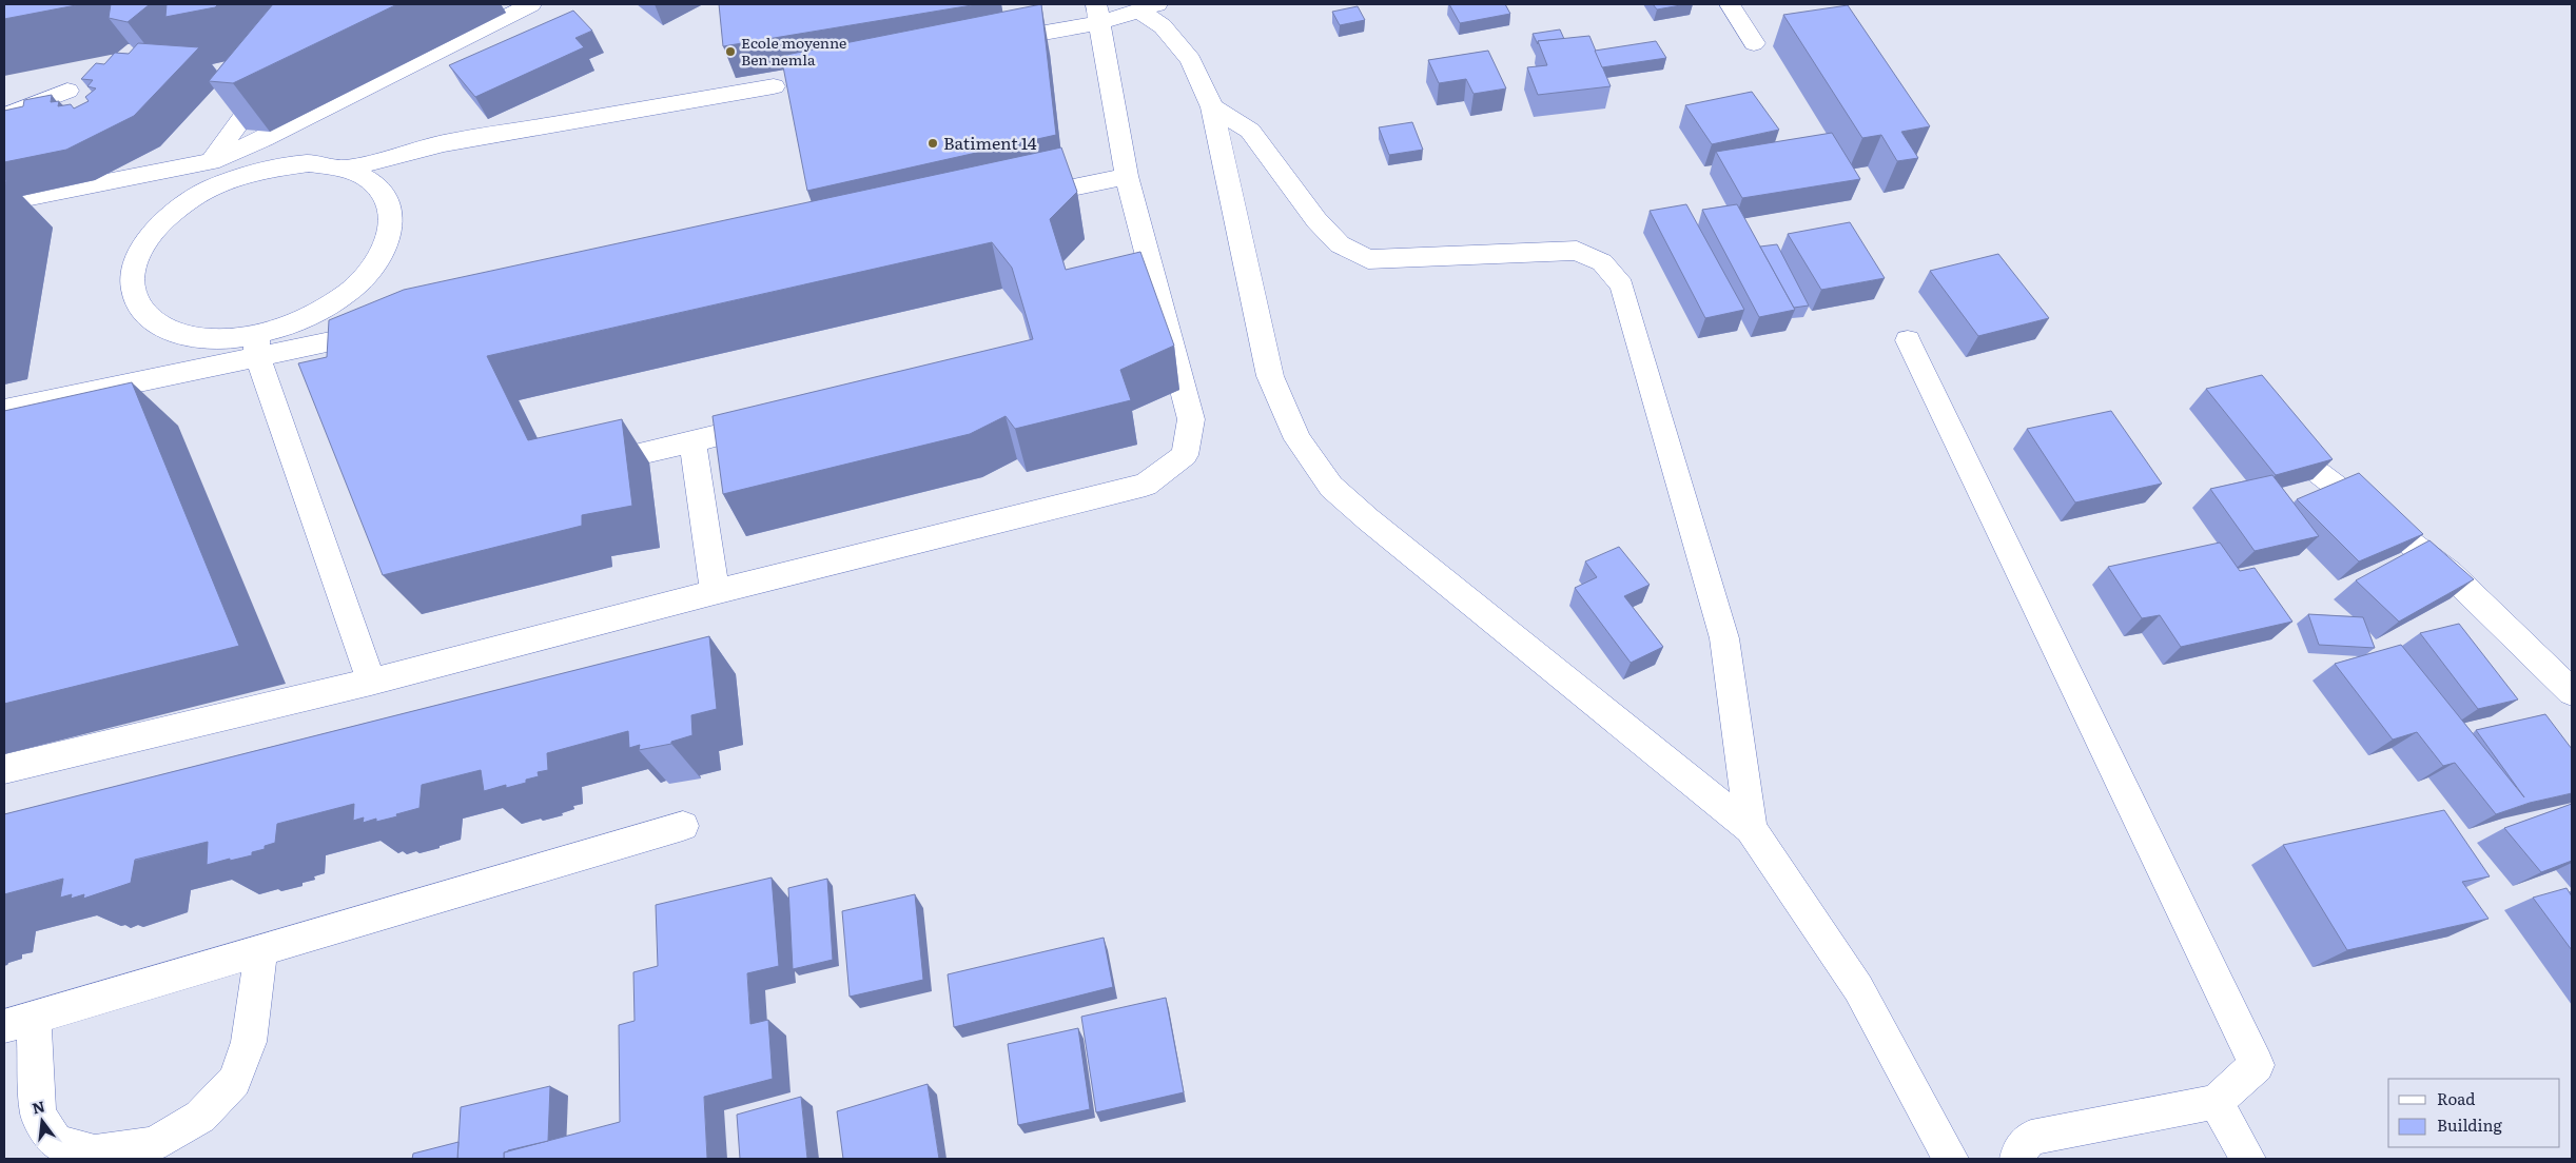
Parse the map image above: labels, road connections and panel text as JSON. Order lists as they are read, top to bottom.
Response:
{
  "places": ["Ecole moyenne Ben nemla", "Batiment 14"],
  "legend": ["Road", "Building"],
  "north": "top"
}
